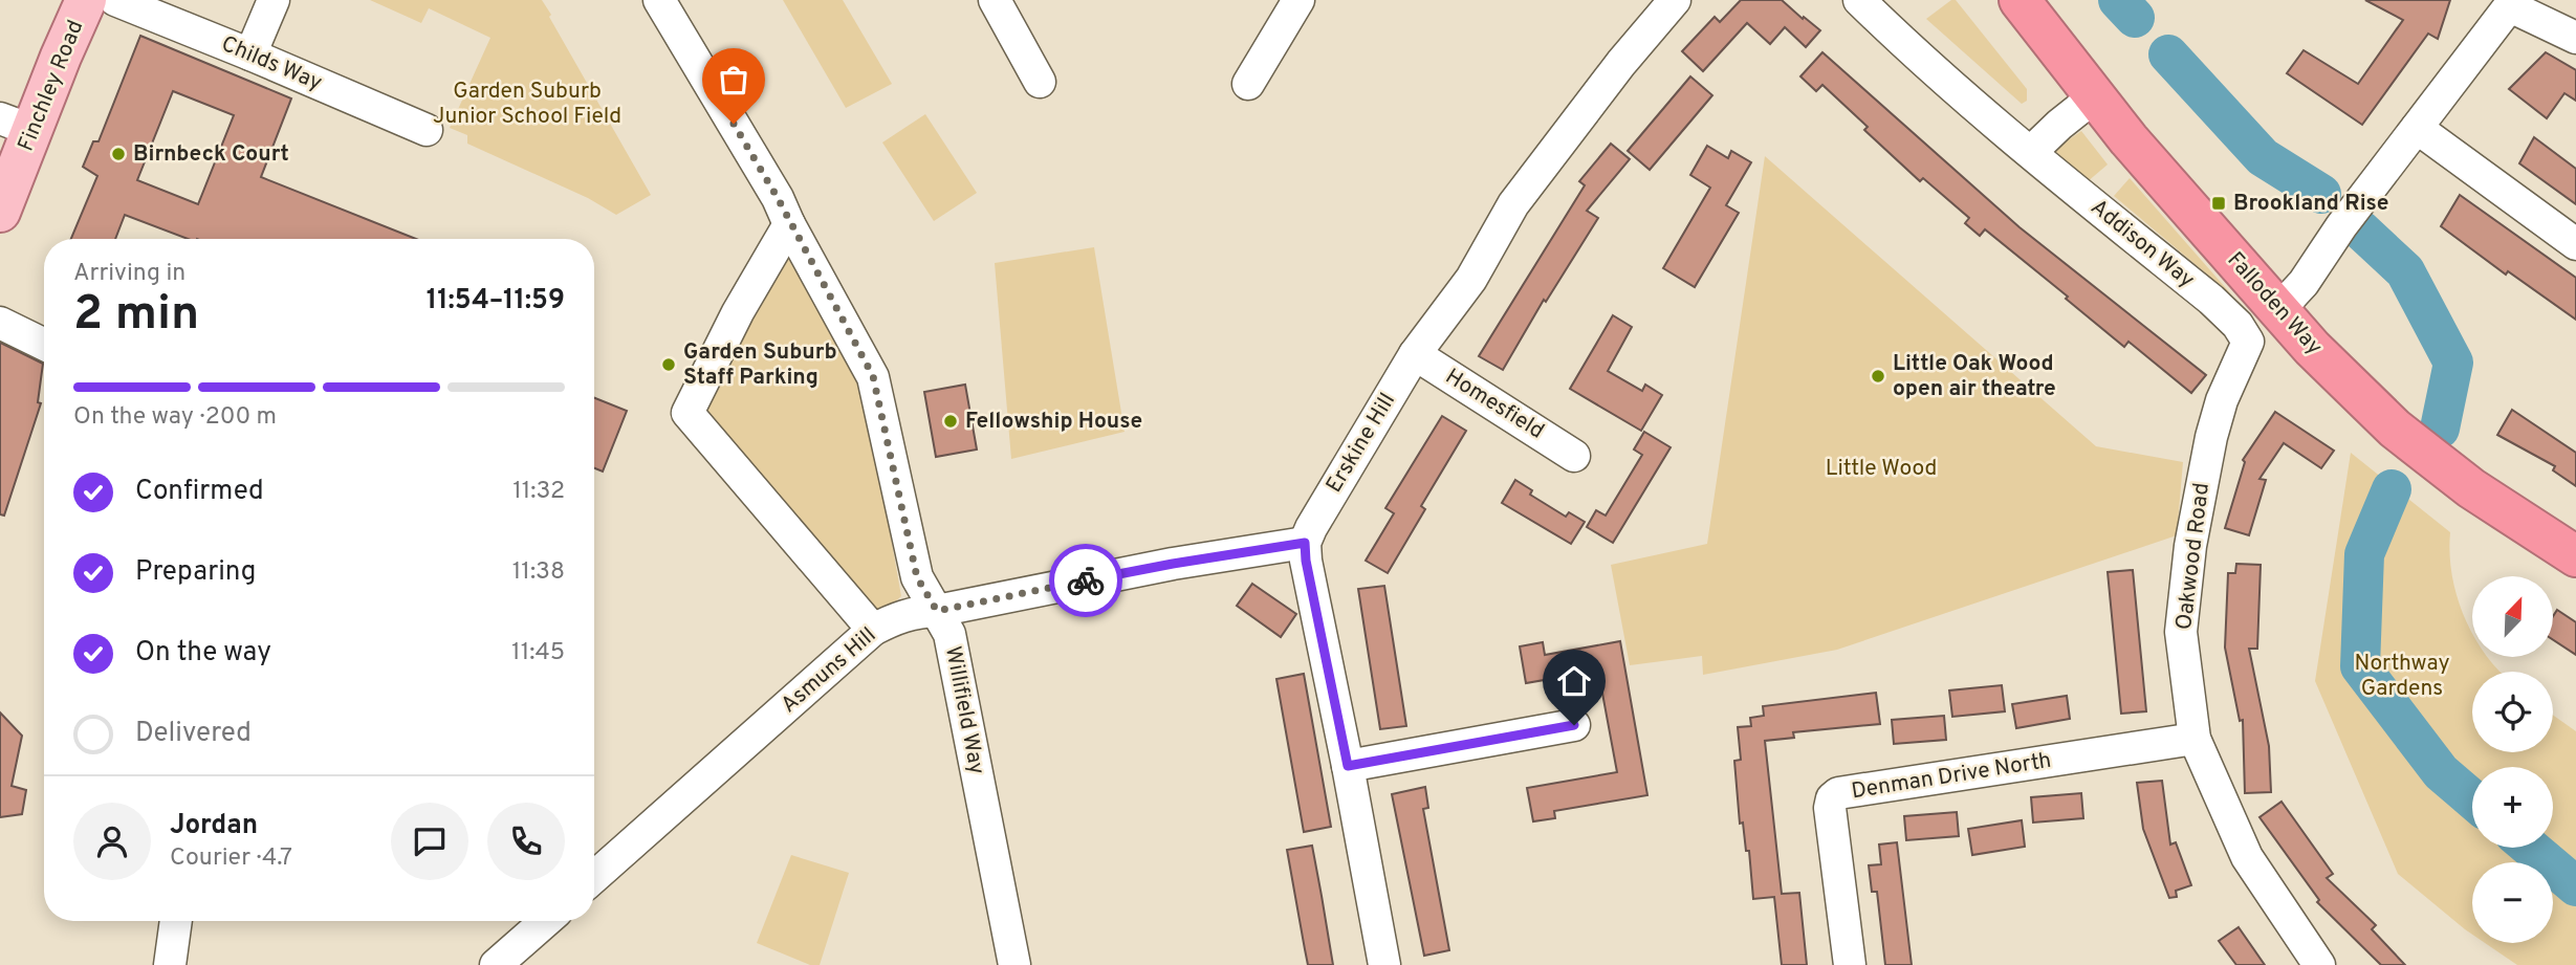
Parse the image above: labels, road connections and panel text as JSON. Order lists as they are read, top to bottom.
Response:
{
  "streets": {
    "highway": ["Falloden Way"],
    "main road": ["Finchley Road"],
    "street": [
      "Childs Way",
      "Addison Way",
      "Homesfield",
      "Erskine Hill",
      "Oakwood Road",
      "Asmuns Hill",
      "Willifield Way",
      "Denman Drive North"
    ]
  },
  "crossings": [
    ["Addison Way", "Oakwood Road"],
    ["Homesfield", "Erskine Hill"],
    ["Erskine Hill", "Asmuns Hill"],
    ["Oakwood Road", "Denman Drive North"],
    ["Asmuns Hill", "Willifield Way"]
  ],
  "parks": ["Garden Suburb Junior School Field", "Little Wood", "Northway Gardens"],
  "places": {
    "other": [
      "Birnbeck Court",
      "Garden Suburb Staff Parking",
      "Little Oak Wood open air theatre",
      "Fellowship House"
    ],
    "transit": ["Brookland Rise"]
  },
  "north": "top right",
  "page": {
    "heading": ["2 min", "Arriving in", "11:54–11:59"],
    "panel": ["Jordan", "Courier · 4.7"],
    "bar": "On the way · 200 m",
    "list": [
      ["Confirmed", "11:32"],
      ["Preparing", "11:38"],
      ["On the way", "11:45"],
      "Delivered"
    ],
    "map_buttons": ["+", "−"]
  }
}
